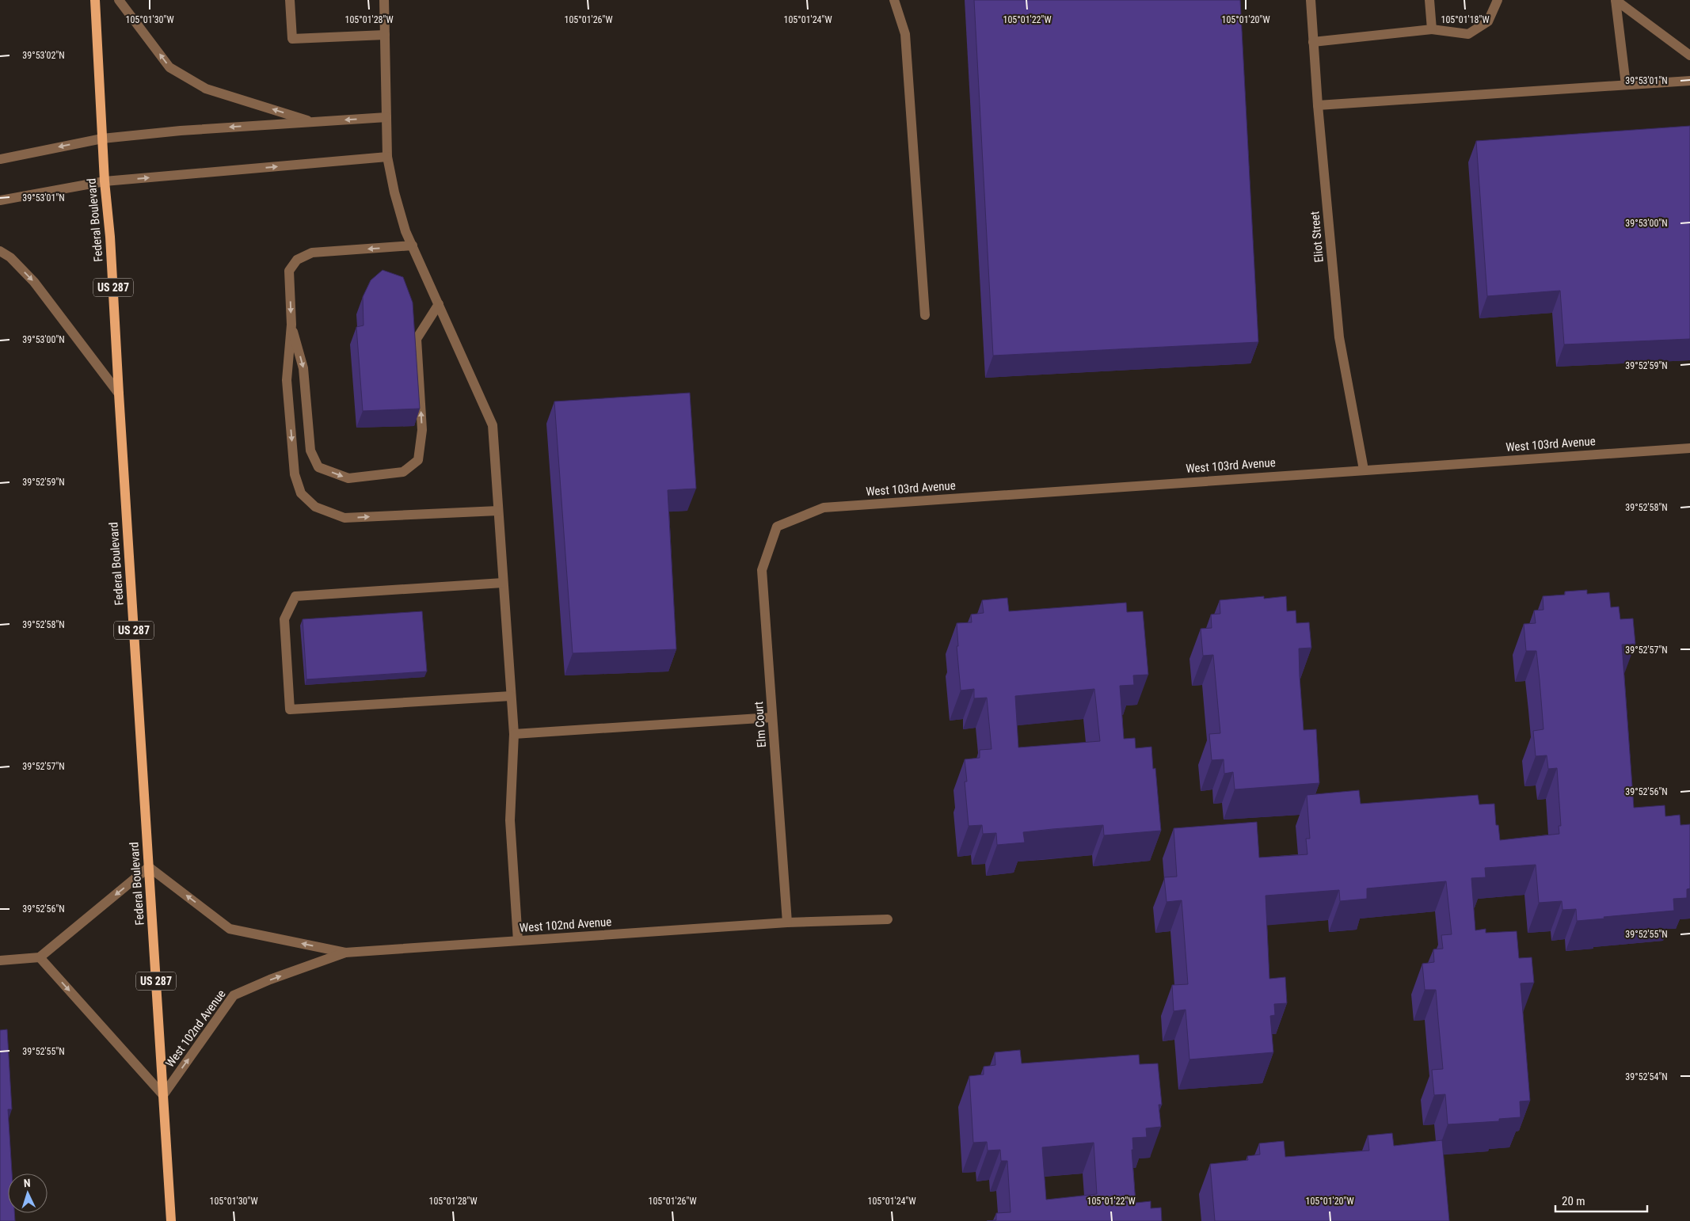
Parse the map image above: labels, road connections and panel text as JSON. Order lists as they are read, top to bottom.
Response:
{
  "streets": {
    "main road": ["Federal Boulevard", "US 287"],
    "street": [
      "Eliot Street",
      "West 103rd Avenue",
      "Elm Court",
      "West 102nd Avenue"
    ]
  },
  "crossings": [
    ["Federal Boulevard", "West 102nd Avenue"],
    ["Eliot Street", "West 103rd Avenue"],
    ["West 103rd Avenue", "Elm Court"],
    ["Elm Court", "West 102nd Avenue"]
  ],
  "scale_bar": "20 m",
  "north": "top",
  "coordinates": [
    "105°01'30\"W",
    "105°01'28\"W",
    "105°01'26\"W",
    "105°01'24\"W",
    "105°01'22\"W",
    "105°01'20\"W",
    "105°01'18\"W",
    "39°53'02\"N",
    "39°53'01\"N",
    "39°53'00\"N",
    "39°52'59\"N",
    "39°52'58\"N",
    "39°52'57\"N",
    "39°52'56\"N",
    "39°52'55\"N",
    "39°52'54\"N"
  ]
}
